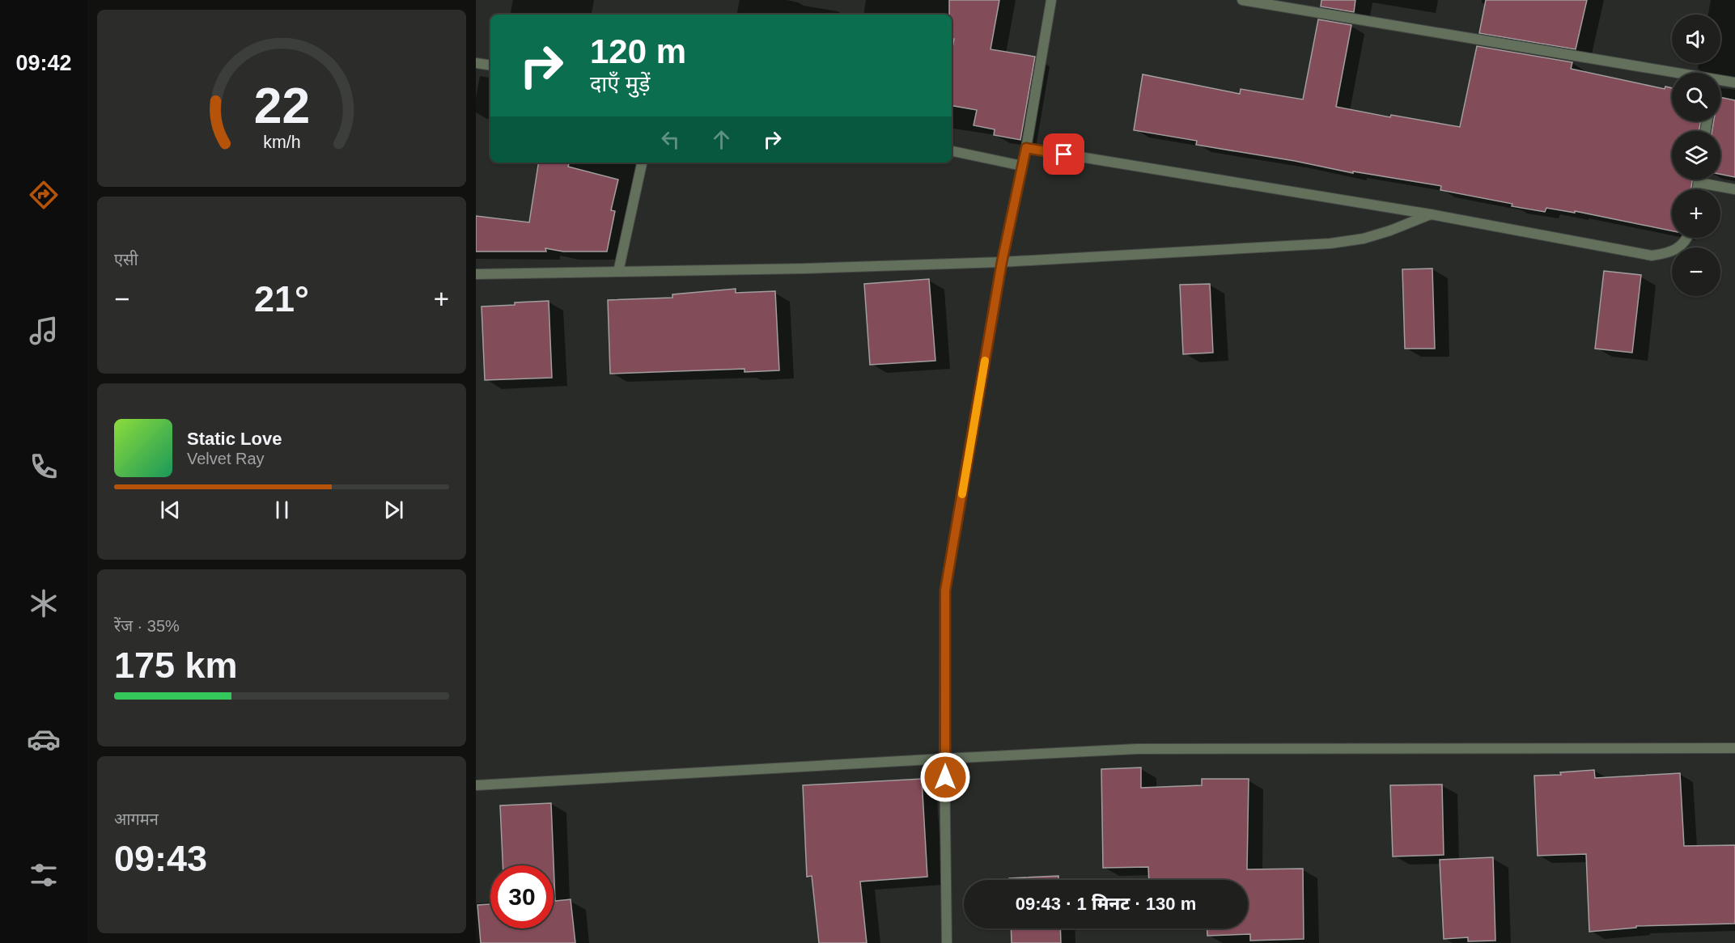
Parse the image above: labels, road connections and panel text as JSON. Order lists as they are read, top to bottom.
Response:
{
  "page": {
    "tabs": "09:42",
    "map_buttons": ["+", "−"],
    "turn": ["120 m", "दाएँ मुड़ें"],
    "tile": [
      "एसी",
      ["रेंज · 35%", "175 km"],
      ["आगमन", "09:43"]
    ],
    "heat": ["−", "21°", "+"],
    "song": ["Static Love", "Velvet Ray"],
    "limit": "30",
    "trip": "09:43 · 1 मिनट · 130 m",
    "gauge": ["22", "km/h"]
  }
}
